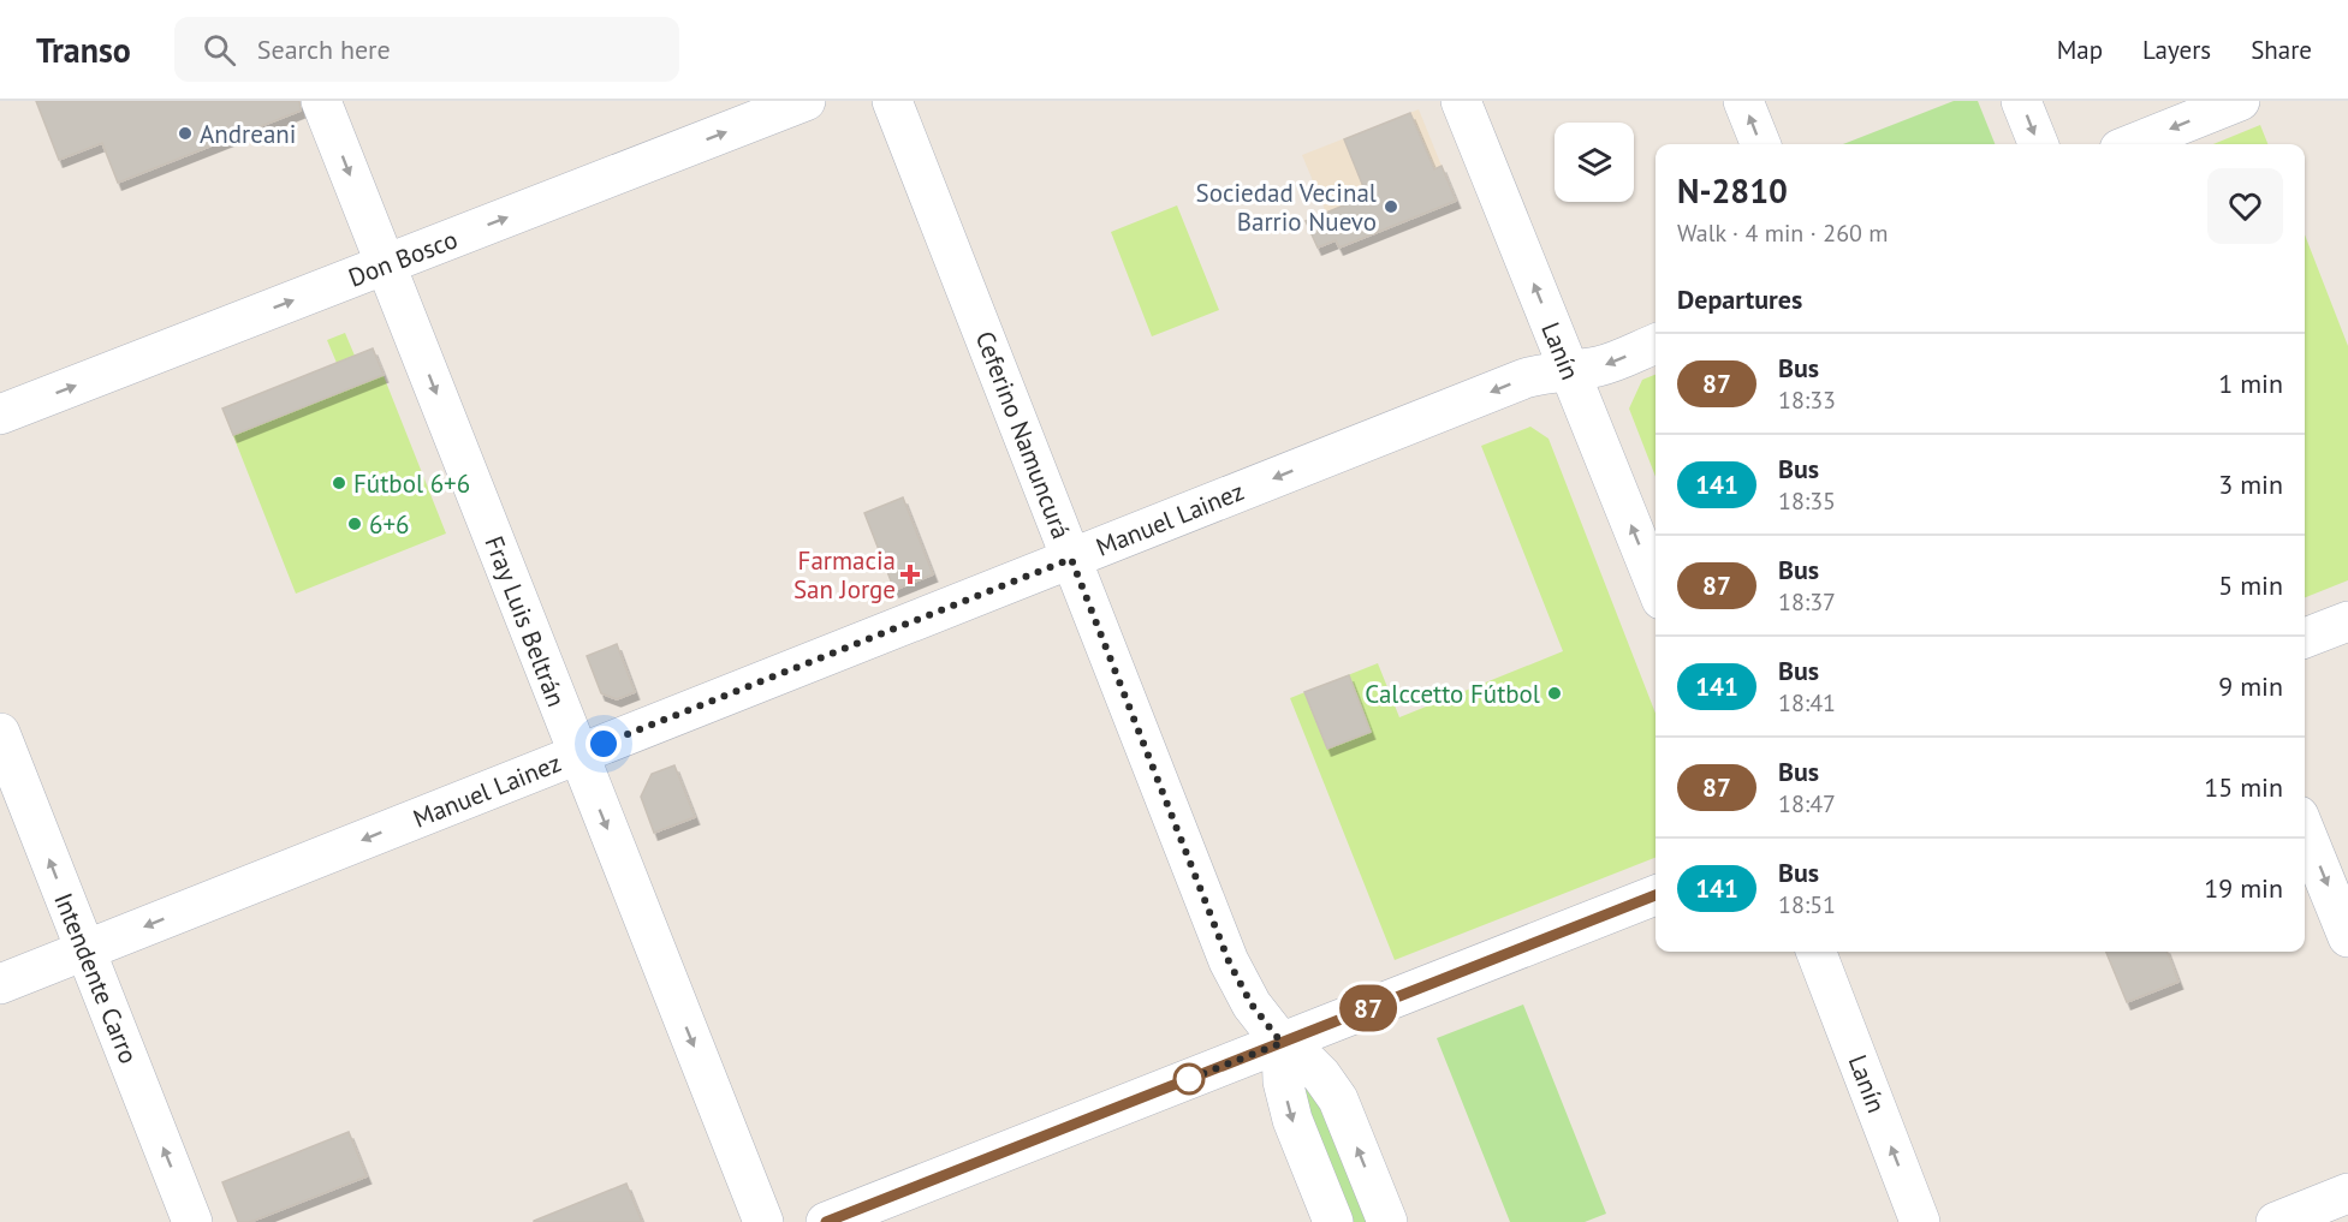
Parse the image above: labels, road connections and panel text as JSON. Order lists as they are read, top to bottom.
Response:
{
  "streets": {
    "street": [
      "Don Bosco",
      "Lanín",
      "Ceferino Namuncurá",
      "Manuel Lainez",
      "Fray Luis Beltrán",
      "Intendente Carro"
    ]
  },
  "crossings": [
    ["Don Bosco", "Fray Luis Beltrán"],
    ["Lanín", "Manuel Lainez"],
    ["Ceferino Namuncurá", "Manuel Lainez"],
    ["Manuel Lainez", "Fray Luis Beltrán"],
    ["Manuel Lainez", "Intendente Carro"]
  ],
  "one_way": [
    "Don Bosco",
    "Lanín",
    "Manuel Lainez",
    "Fray Luis Beltrán",
    "Intendente Carro"
  ],
  "places": {
    "other": [
      "Andreani",
      "Sociedad Vecinal Barrio Nuevo",
      "Fútbol 6+6",
      "6+6",
      "Calccetto Fútbol"
    ],
    "health": ["Farmacia San Jorge"]
  },
  "lines": ["bus line 87"],
  "page": {
    "header": "Transo",
    "search": "Search here",
    "nav": ["Map", "Layers", "Share"],
    "on_map": "87",
    "heading": [
      ["N-2810", "Walk · 4 min · 260 m"],
      "Departures"
    ],
    "list": [
      {
        "mark": "87",
        "name": "Bus",
        "note": "18:33",
        "value": "1 min"
      },
      {
        "mark": "141",
        "name": "Bus",
        "note": "18:35",
        "value": "3 min"
      },
      {
        "mark": "87",
        "name": "Bus",
        "note": "18:37",
        "value": "5 min"
      },
      {
        "mark": "141",
        "name": "Bus",
        "note": "18:41",
        "value": "9 min"
      },
      {
        "mark": "87",
        "name": "Bus",
        "note": "18:47",
        "value": "15 min"
      },
      {
        "mark": "141",
        "name": "Bus",
        "note": "18:51",
        "value": "19 min"
      }
    ]
  }
}
